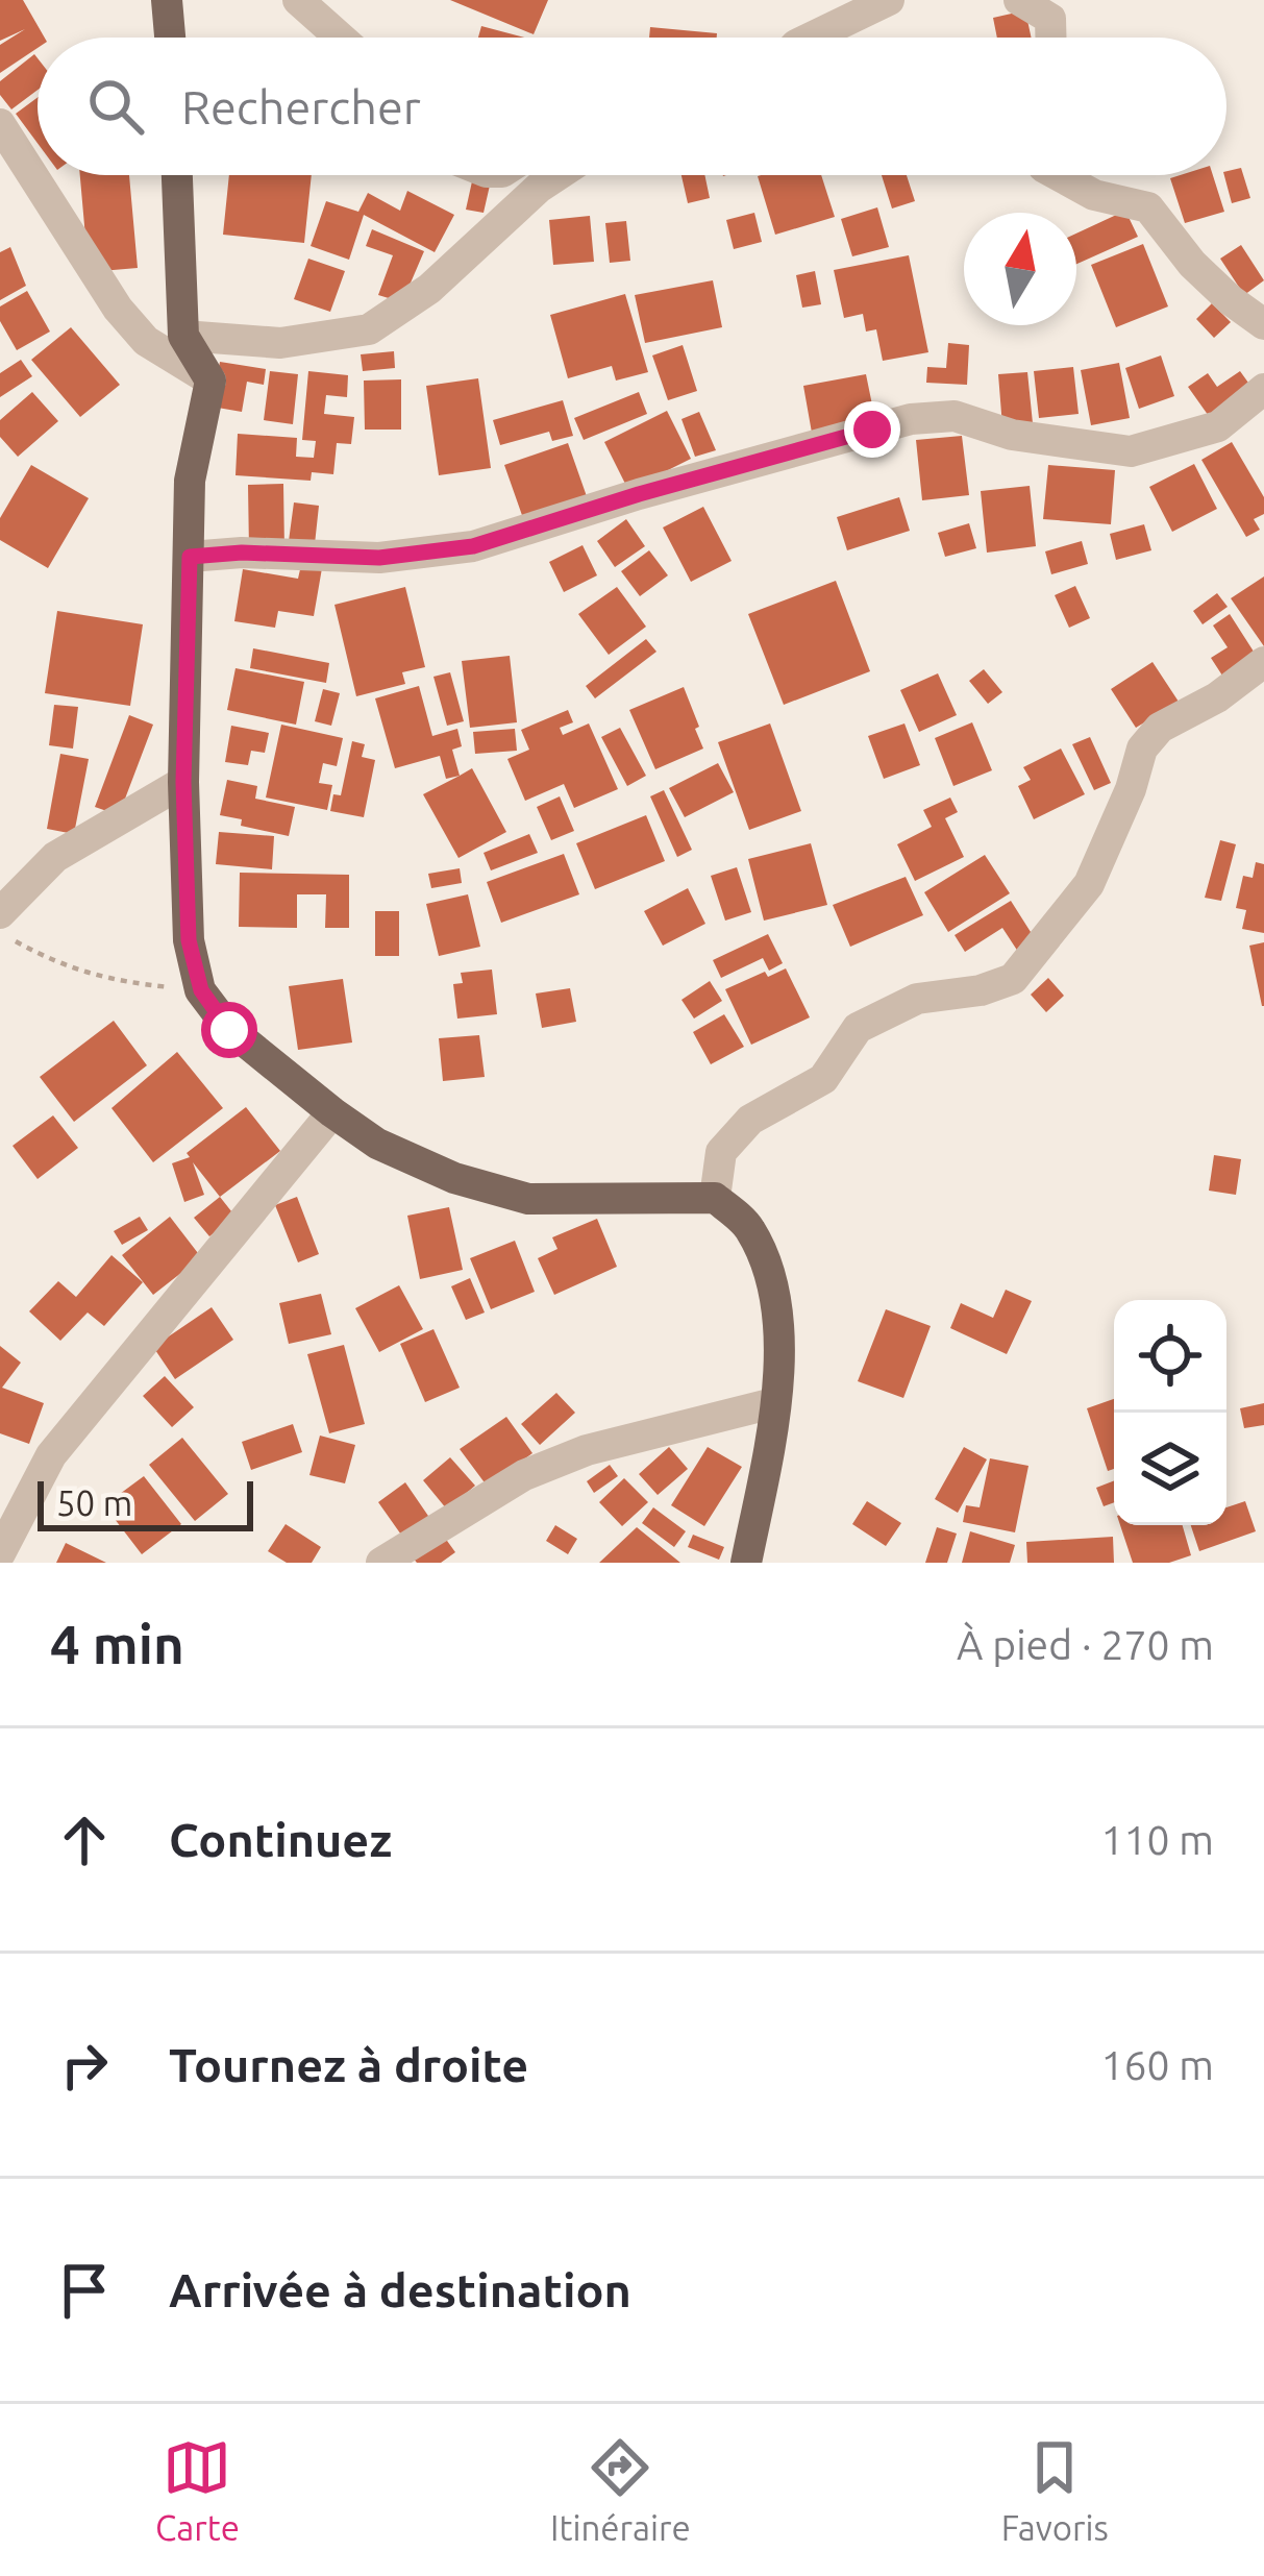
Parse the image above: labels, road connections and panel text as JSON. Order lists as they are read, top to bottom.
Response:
{
  "scale_bar": "50 m",
  "north": "top",
  "page": {
    "search": "Rechercher",
    "scale": "50 m",
    "heading": ["4 min", "À pied · 270 m"],
    "list": [
      ["Continuez", "110 m"],
      ["Tournez à droite", "160 m"],
      "Arrivée à destination"
    ],
    "nav": ["Carte", "Itinéraire", "Favoris"]
  }
}
